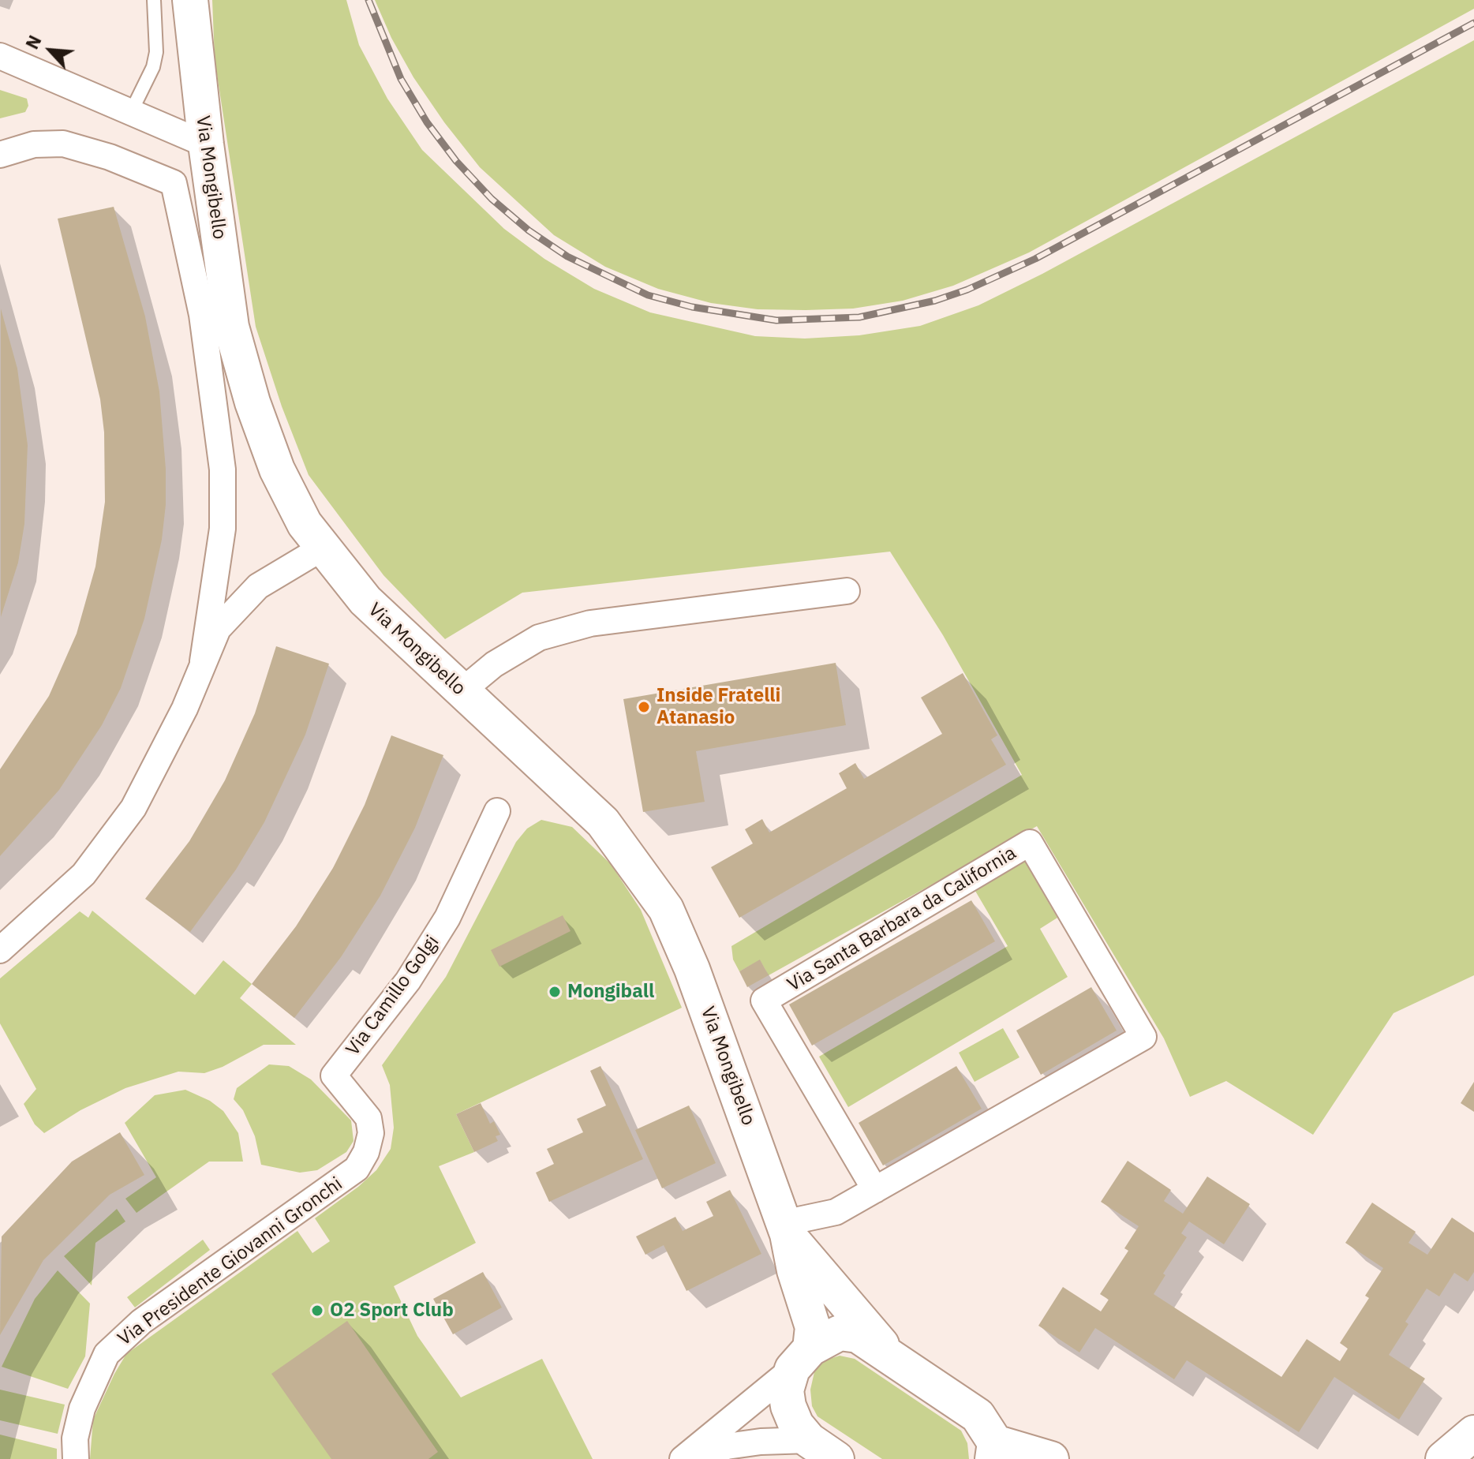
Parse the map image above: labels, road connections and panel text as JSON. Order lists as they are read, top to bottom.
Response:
{
  "streets": {
    "street": [
      "Via Mongibello",
      "Via Santa Barbara da California",
      "Via Camillo Golgi",
      "Via Presidente Giovanni Gronchi"
    ]
  },
  "crossings": [
    ["Via Mongibello", "Via Santa Barbara da California"],
    ["Via Camillo Golgi", "Via Presidente Giovanni Gronchi"]
  ],
  "places": ["Inside Fratelli Atanasio", "Mongiball", "O2 Sport Club"],
  "north": "top left"
}
